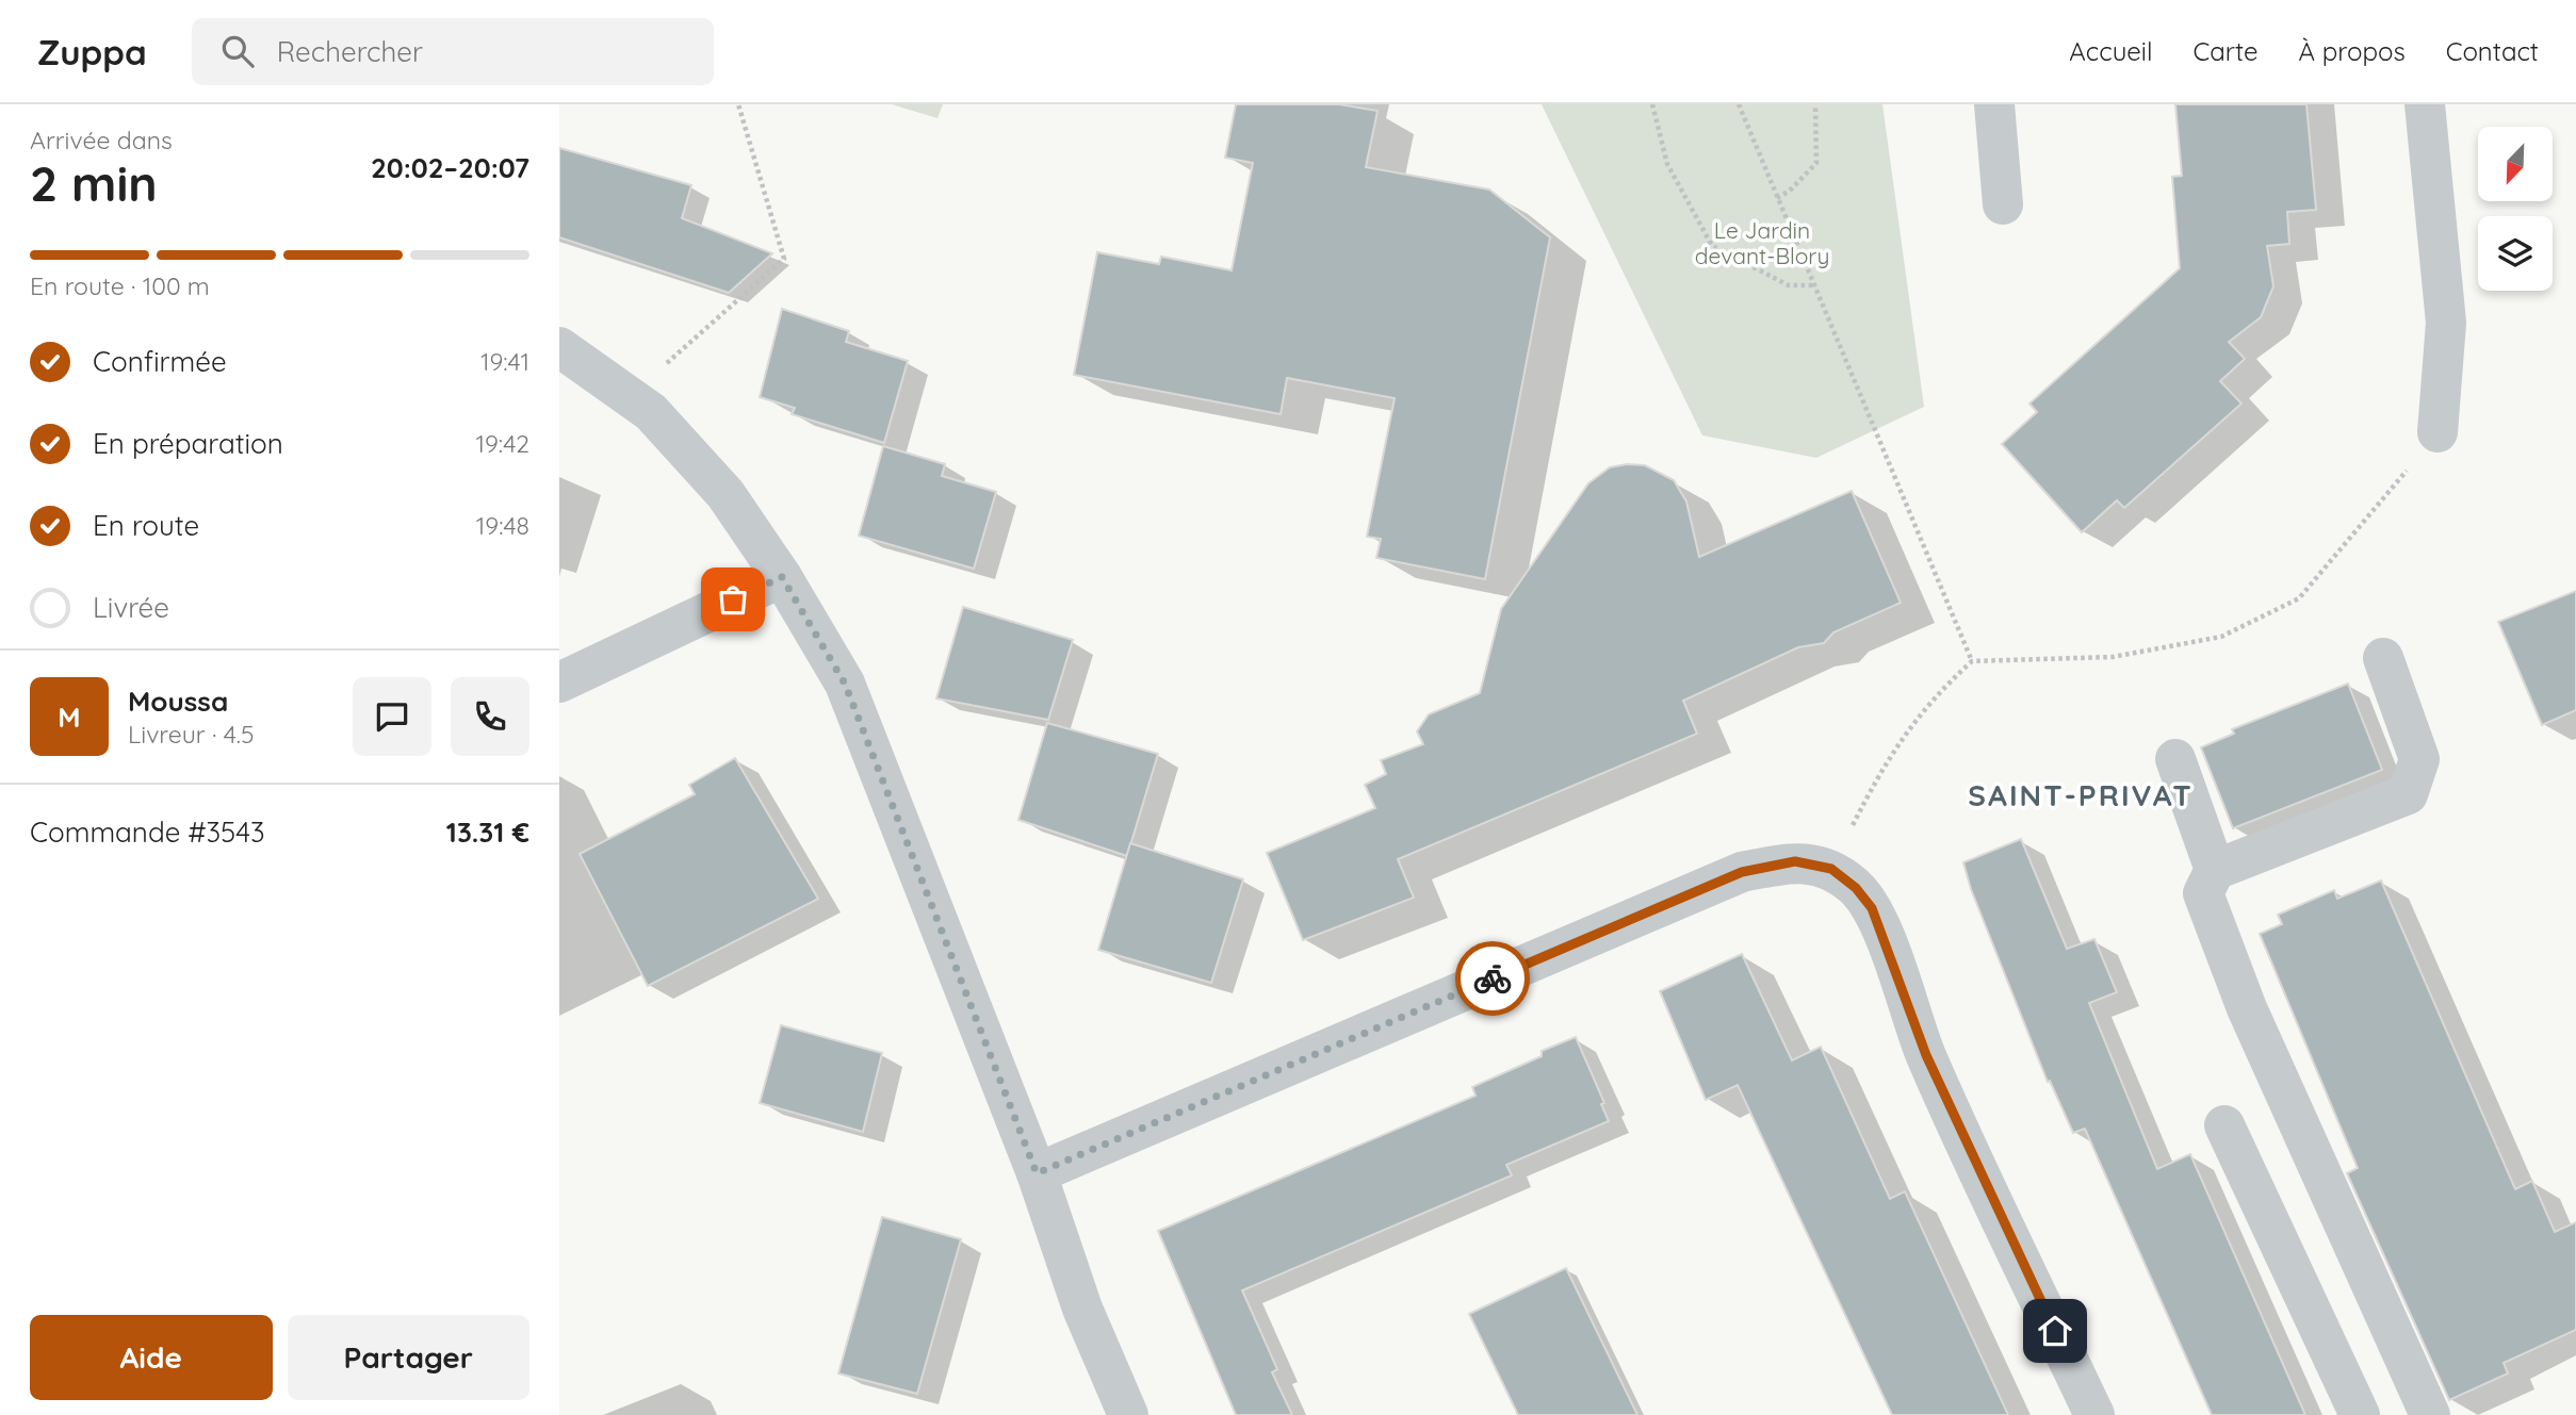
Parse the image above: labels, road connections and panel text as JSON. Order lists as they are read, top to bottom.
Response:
{
  "districts": ["SAINT-PRIVAT"],
  "parks": ["Le Jardin devant-Blory"],
  "north": "bottom left",
  "page": {
    "header": "Zuppa",
    "search": "Rechercher",
    "nav": [
      "Accueil",
      "Carte",
      "À propos",
      "Contact"
    ],
    "heading": ["2 min", "Arrivée dans", "20:02–20:07"],
    "panel": [
      "Moussa",
      "Livreur · 4.5",
      "Commande #3543",
      "13.31 €"
    ],
    "bar": "En route · 100 m",
    "list": [
      ["Confirmée", "19:41"],
      ["En préparation", "19:42"],
      ["En route", "19:48"],
      "Livrée"
    ],
    "round": "M",
    "buttons": ["Aide", "Partager"]
  }
}
